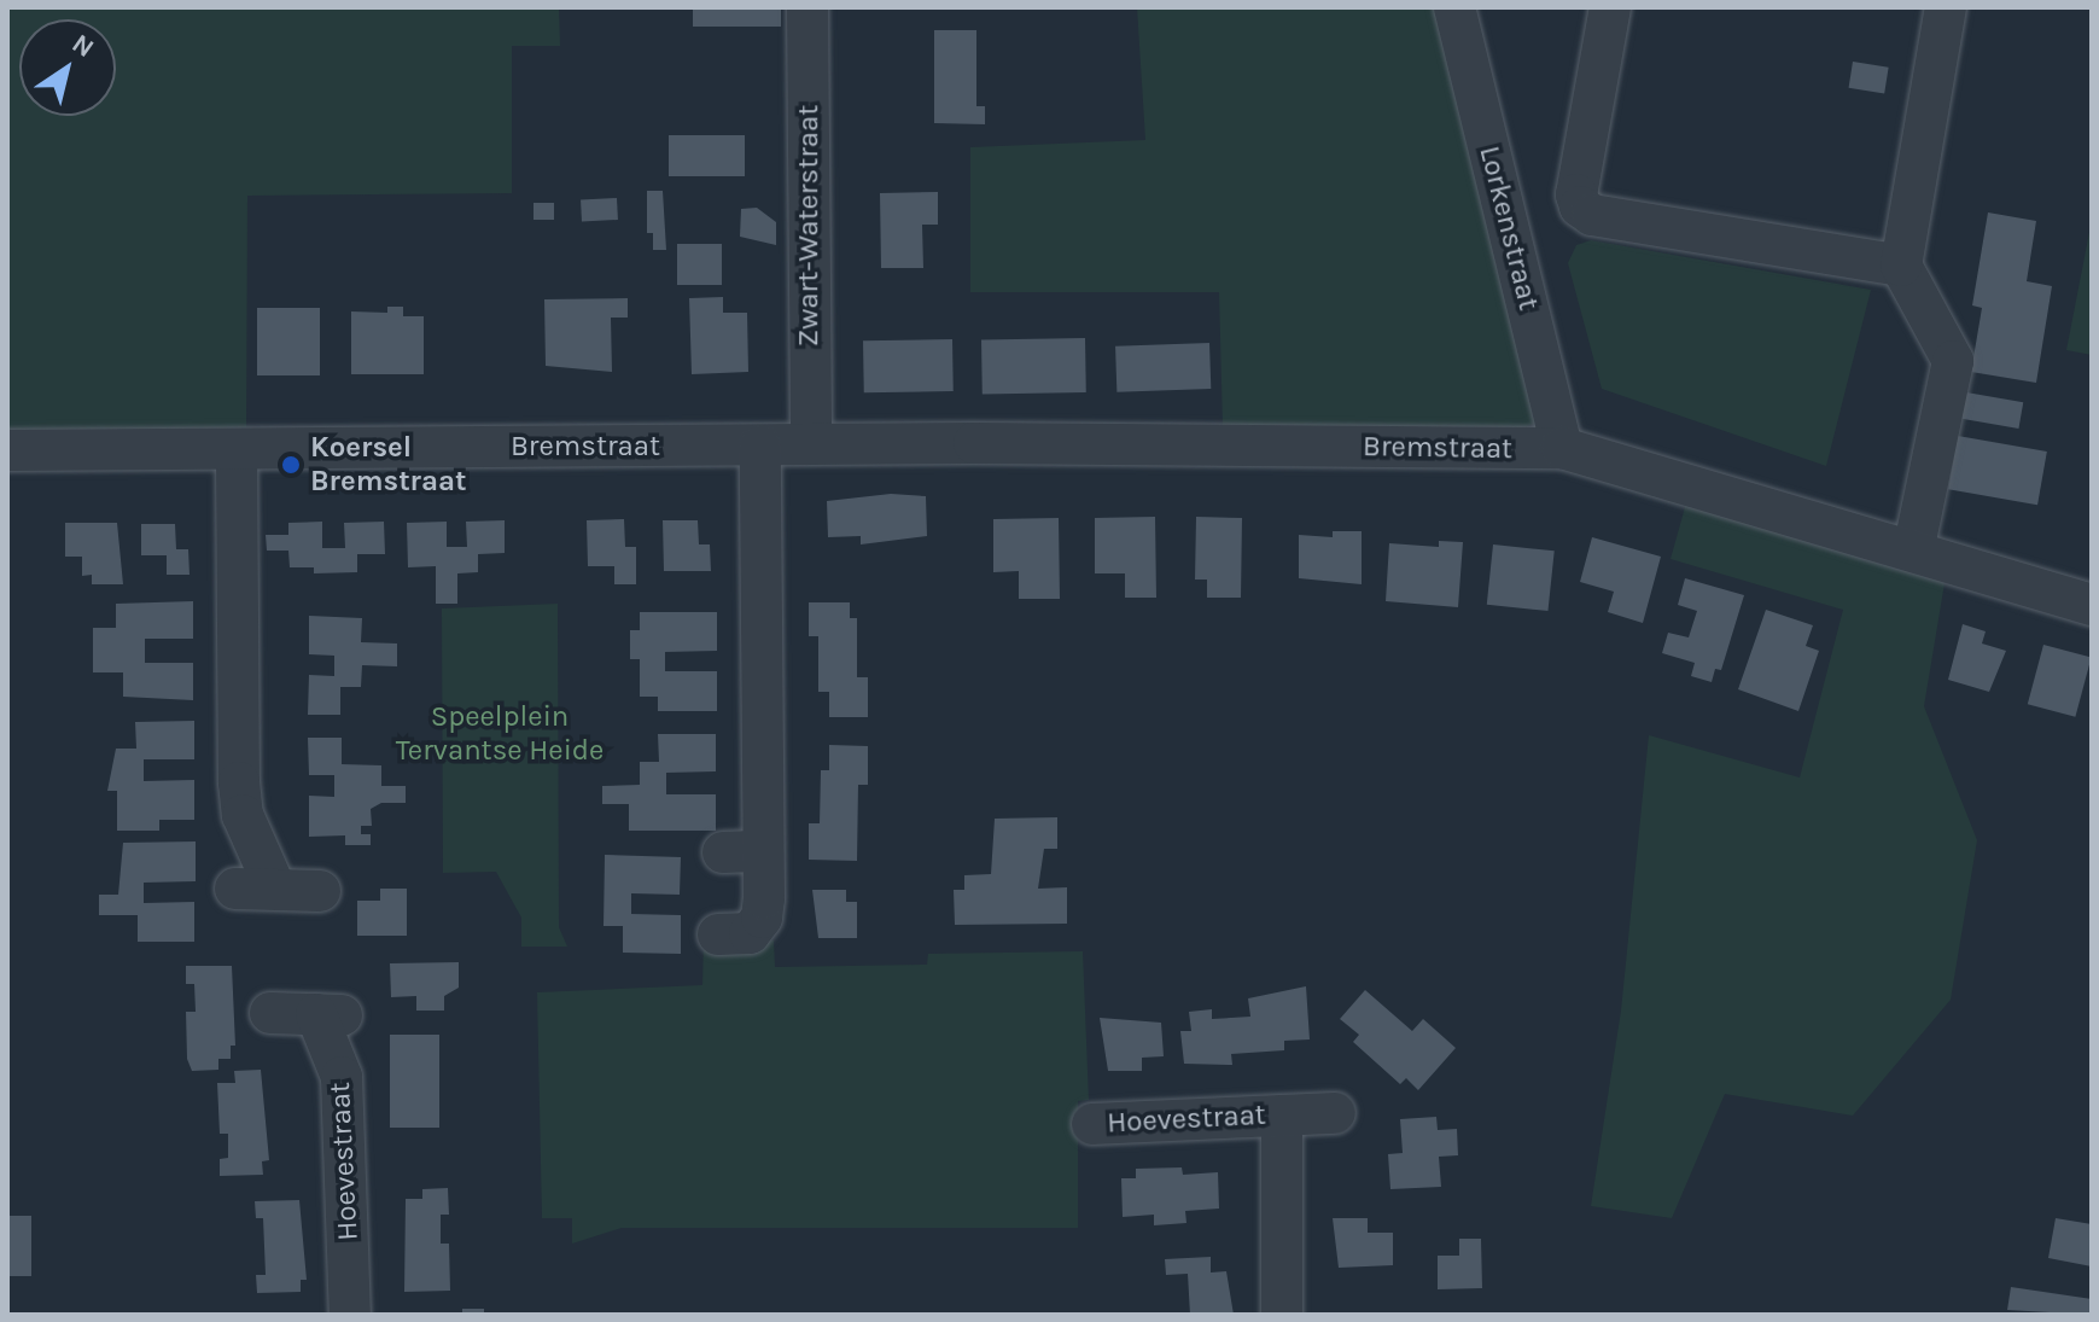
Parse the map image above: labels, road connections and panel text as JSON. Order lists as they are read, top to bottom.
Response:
{
  "streets": {
    "street": [
      "Zwart-Waterstraat",
      "Lorkenstraat",
      "Bremstraat",
      "Hoevestraat"
    ]
  },
  "crossings": [
    ["Zwart-Waterstraat", "Bremstraat"],
    ["Lorkenstraat", "Bremstraat"]
  ],
  "parks": ["Speelplein Tervantse Heide"],
  "places": ["Koersel Bremstraat"],
  "north": "top right"
}
